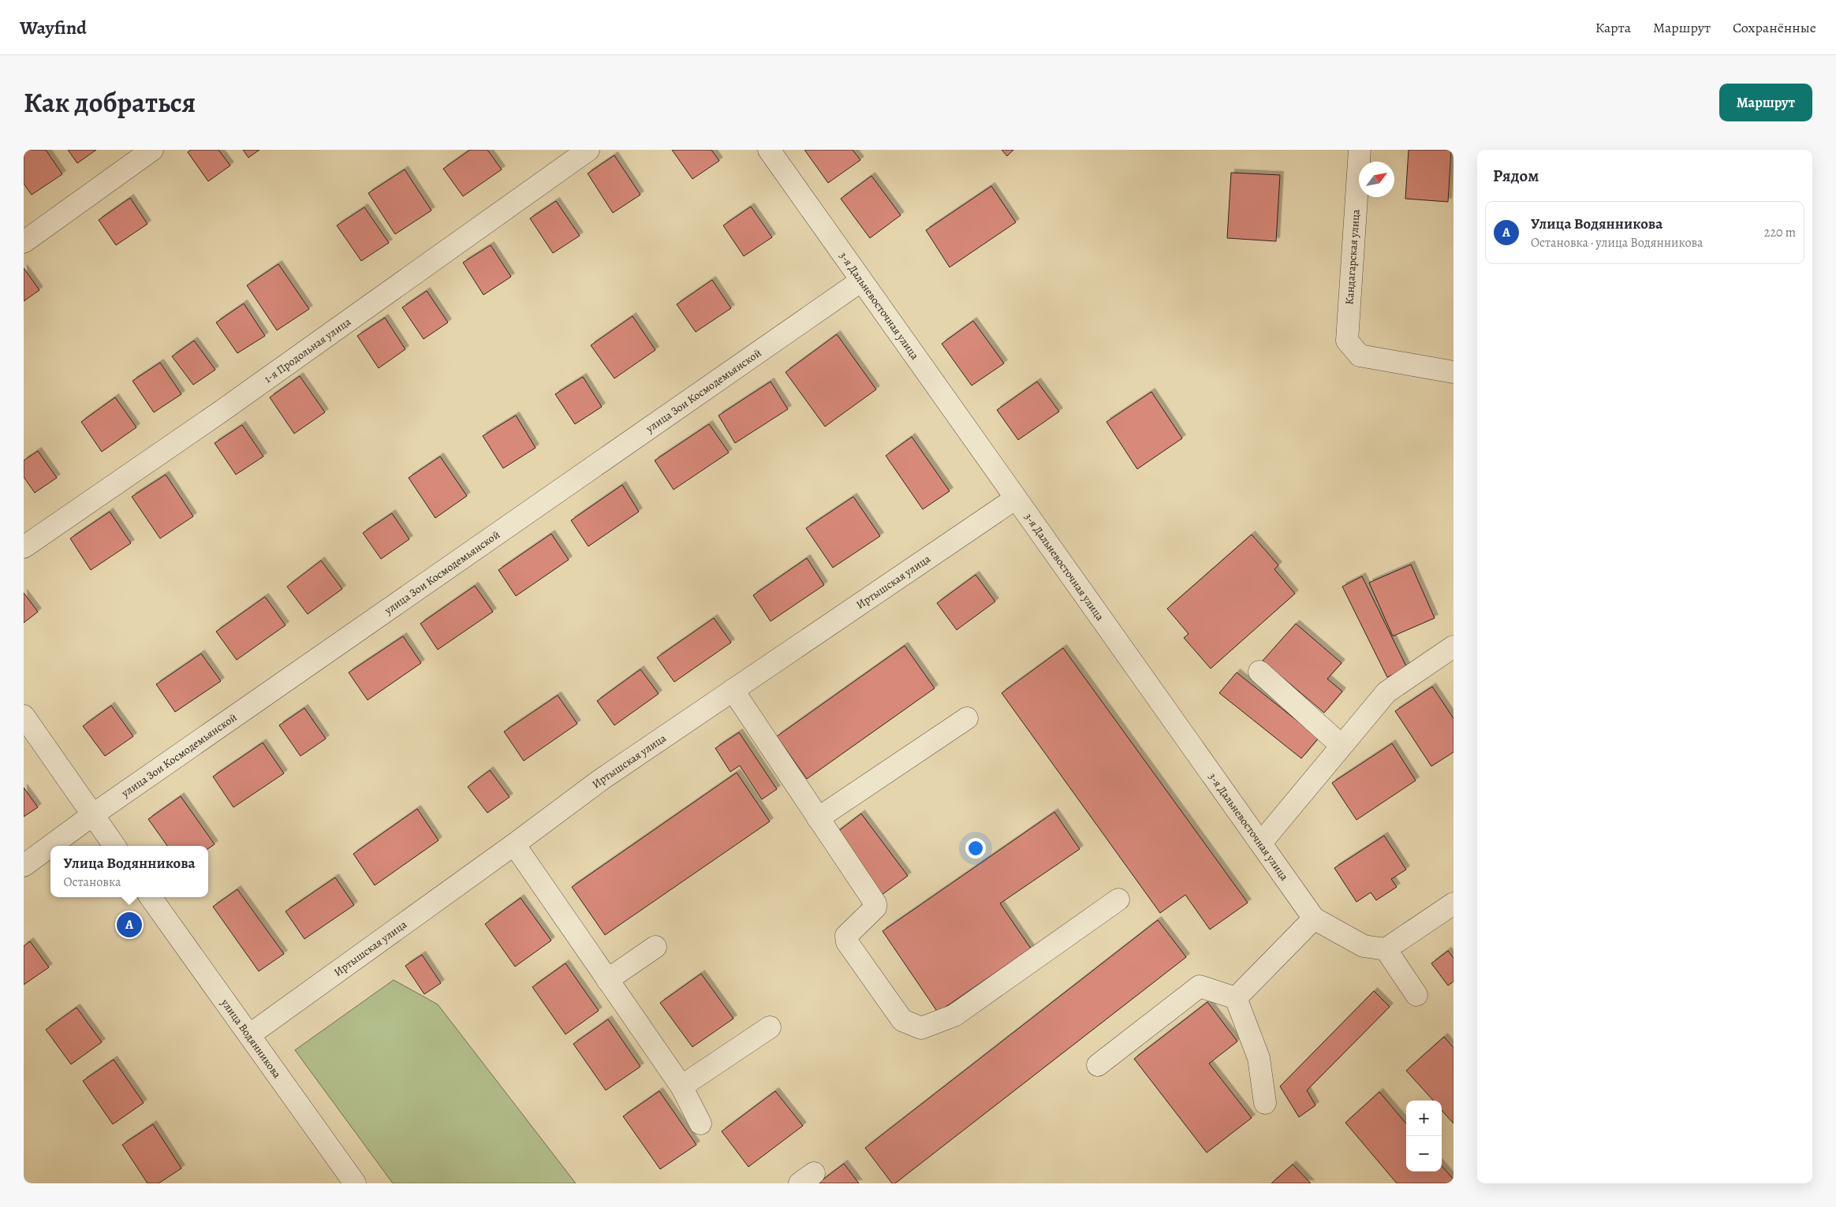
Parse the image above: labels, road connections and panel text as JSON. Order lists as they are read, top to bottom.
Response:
{
  "streets": {
    "street": [
      "Кандагарская улица",
      "3-я Дальневосточная улица",
      "1-я Продольная улица",
      "улица Зои Космодемьянской",
      "Иртышская улица",
      "улица Водянникова"
    ]
  },
  "crossings": [
    ["3-я Дальневосточная улица", "улица Зои Космодемьянской"],
    ["3-я Дальневосточная улица", "Иртышская улица"],
    ["Иртышская улица", "улица Водянникова"]
  ],
  "north": "top right",
  "page": {
    "header": "Wayfind",
    "nav": ["Карта", "Маршрут", "Сохранённые"],
    "title": "Как добраться",
    "buttons": "Маршрут",
    "heading": "Рядом",
    "list": [
      {
        "mark": "A",
        "name": "Улица Водянникова",
        "note": "Остановка · улица Водянникова",
        "value": "220 m"
      }
    ],
    "popup": ["Улица Водянникова", "Остановка"],
    "pins": "A",
    "map_buttons": ["+", "−"]
  }
}
